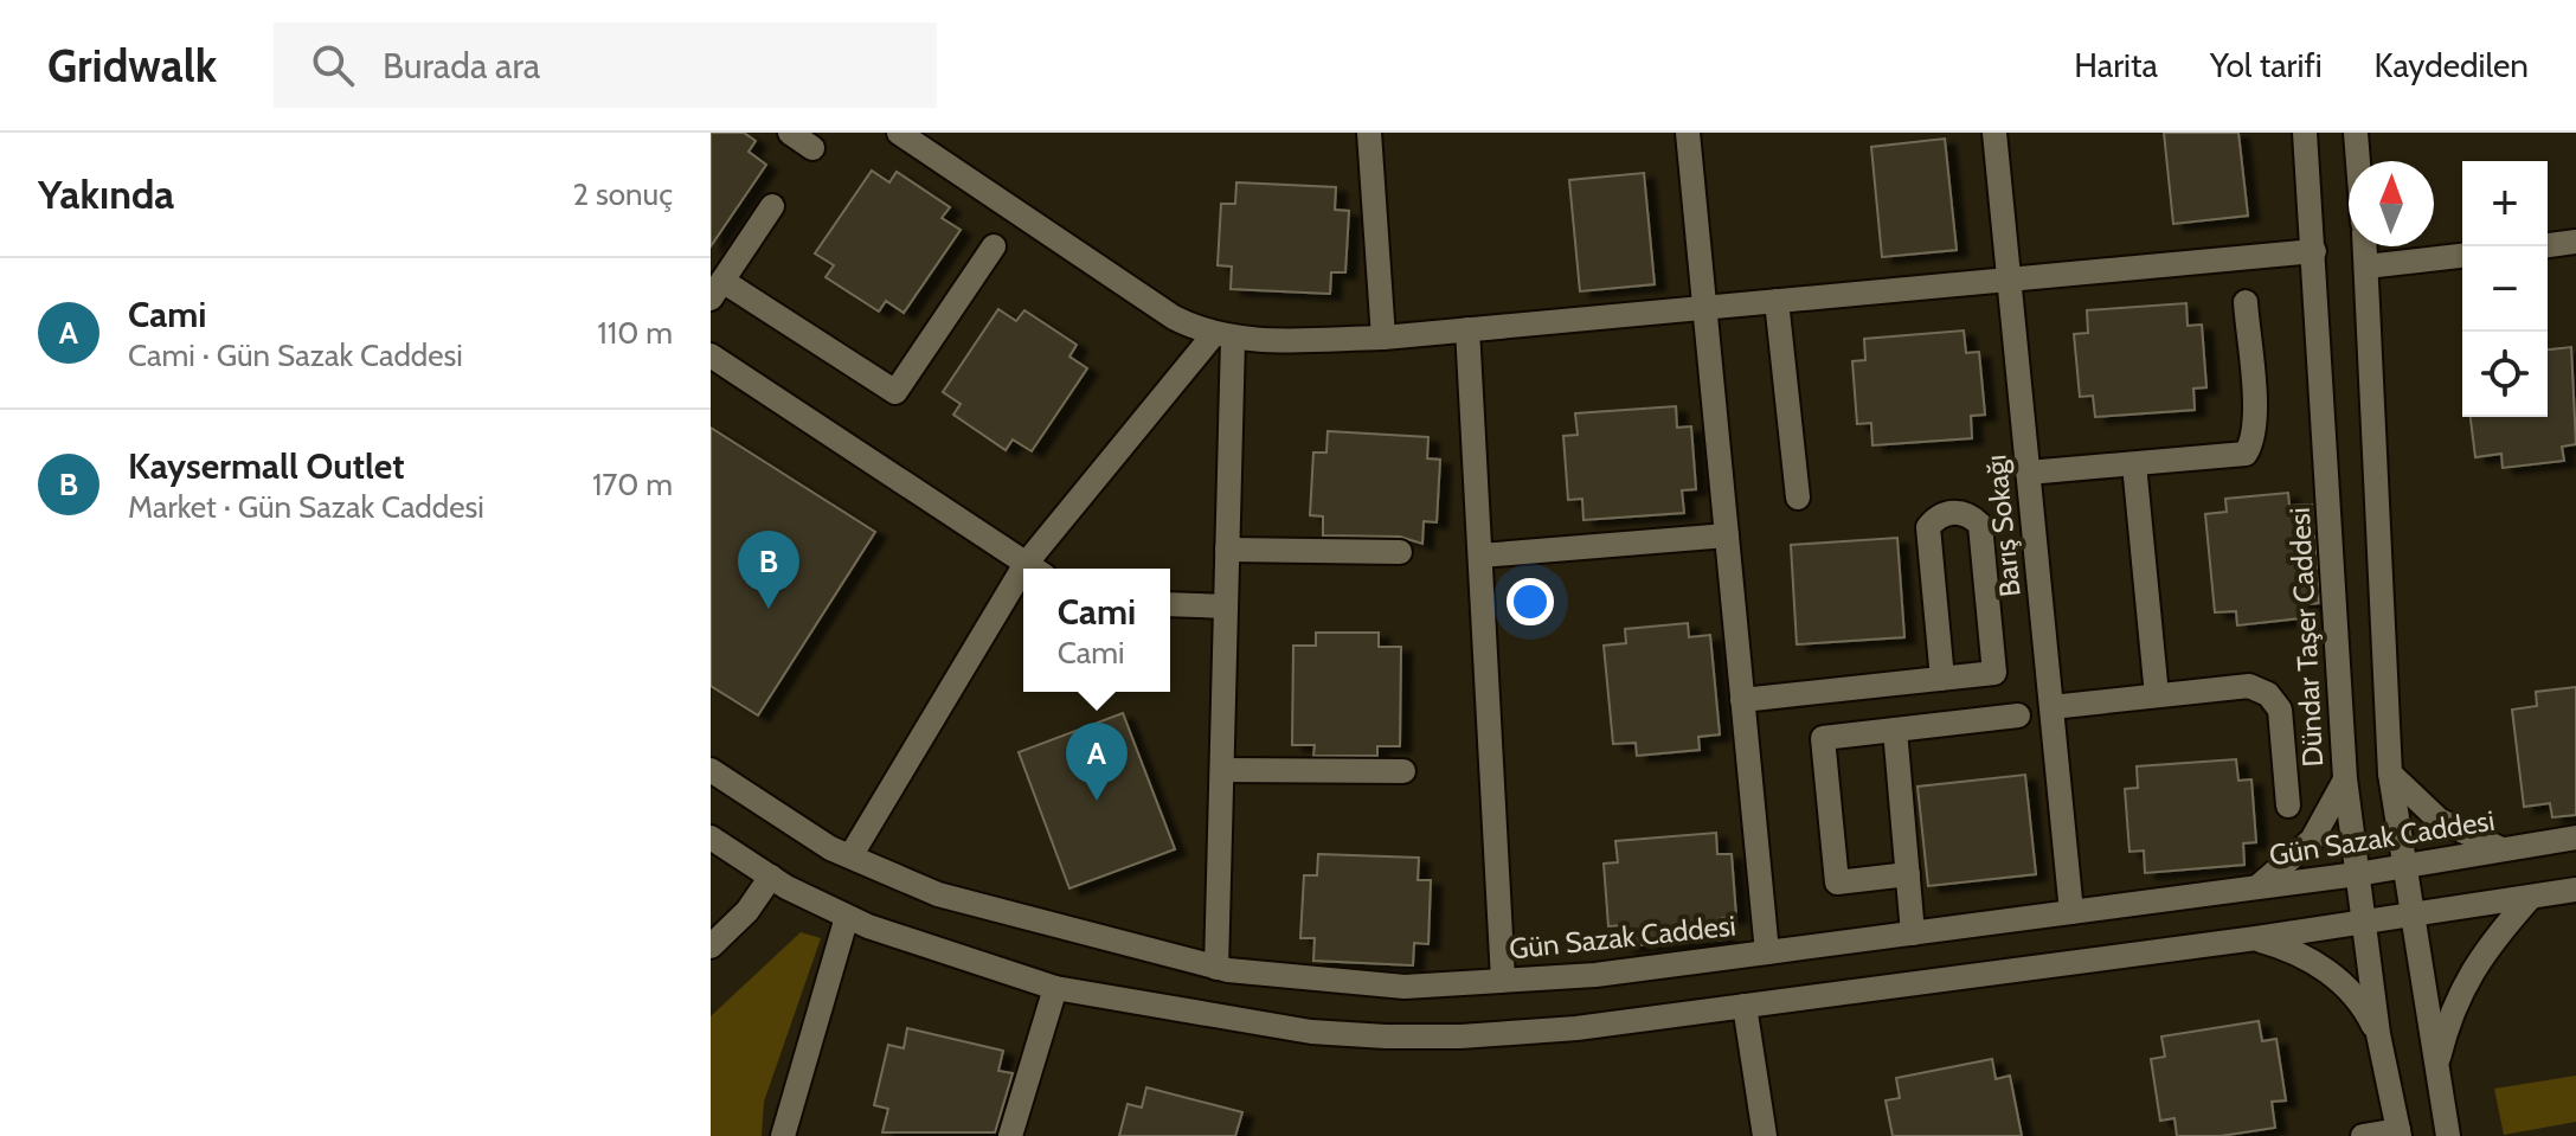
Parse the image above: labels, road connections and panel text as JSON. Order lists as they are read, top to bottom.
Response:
{
  "streets": {
    "street": ["Barış Sokağı", "Dündar Taşer Caddesi", "Gün Sazak Caddesi"]
  },
  "crossings": [
    ["Barış Sokağı", "Gün Sazak Caddesi"],
    ["Dündar Taşer Caddesi", "Gün Sazak Caddesi"]
  ],
  "north": "top",
  "page": {
    "header": "Gridwalk",
    "search": "Burada ara",
    "nav": ["Harita", "Yol tarifi", "Kaydedilen"],
    "heading": ["Yakında", "2 sonuç"],
    "map_buttons": ["+", "−"],
    "list": [
      {
        "mark": "A",
        "name": "Cami",
        "note": "Cami · Gün Sazak Caddesi",
        "value": "110 m"
      },
      {
        "mark": "B",
        "name": "Kaysermall Outlet",
        "note": "Market · Gün Sazak Caddesi",
        "value": "170 m"
      }
    ],
    "pins": ["B", "A"],
    "popup": ["Cami", "Cami"]
  }
}
